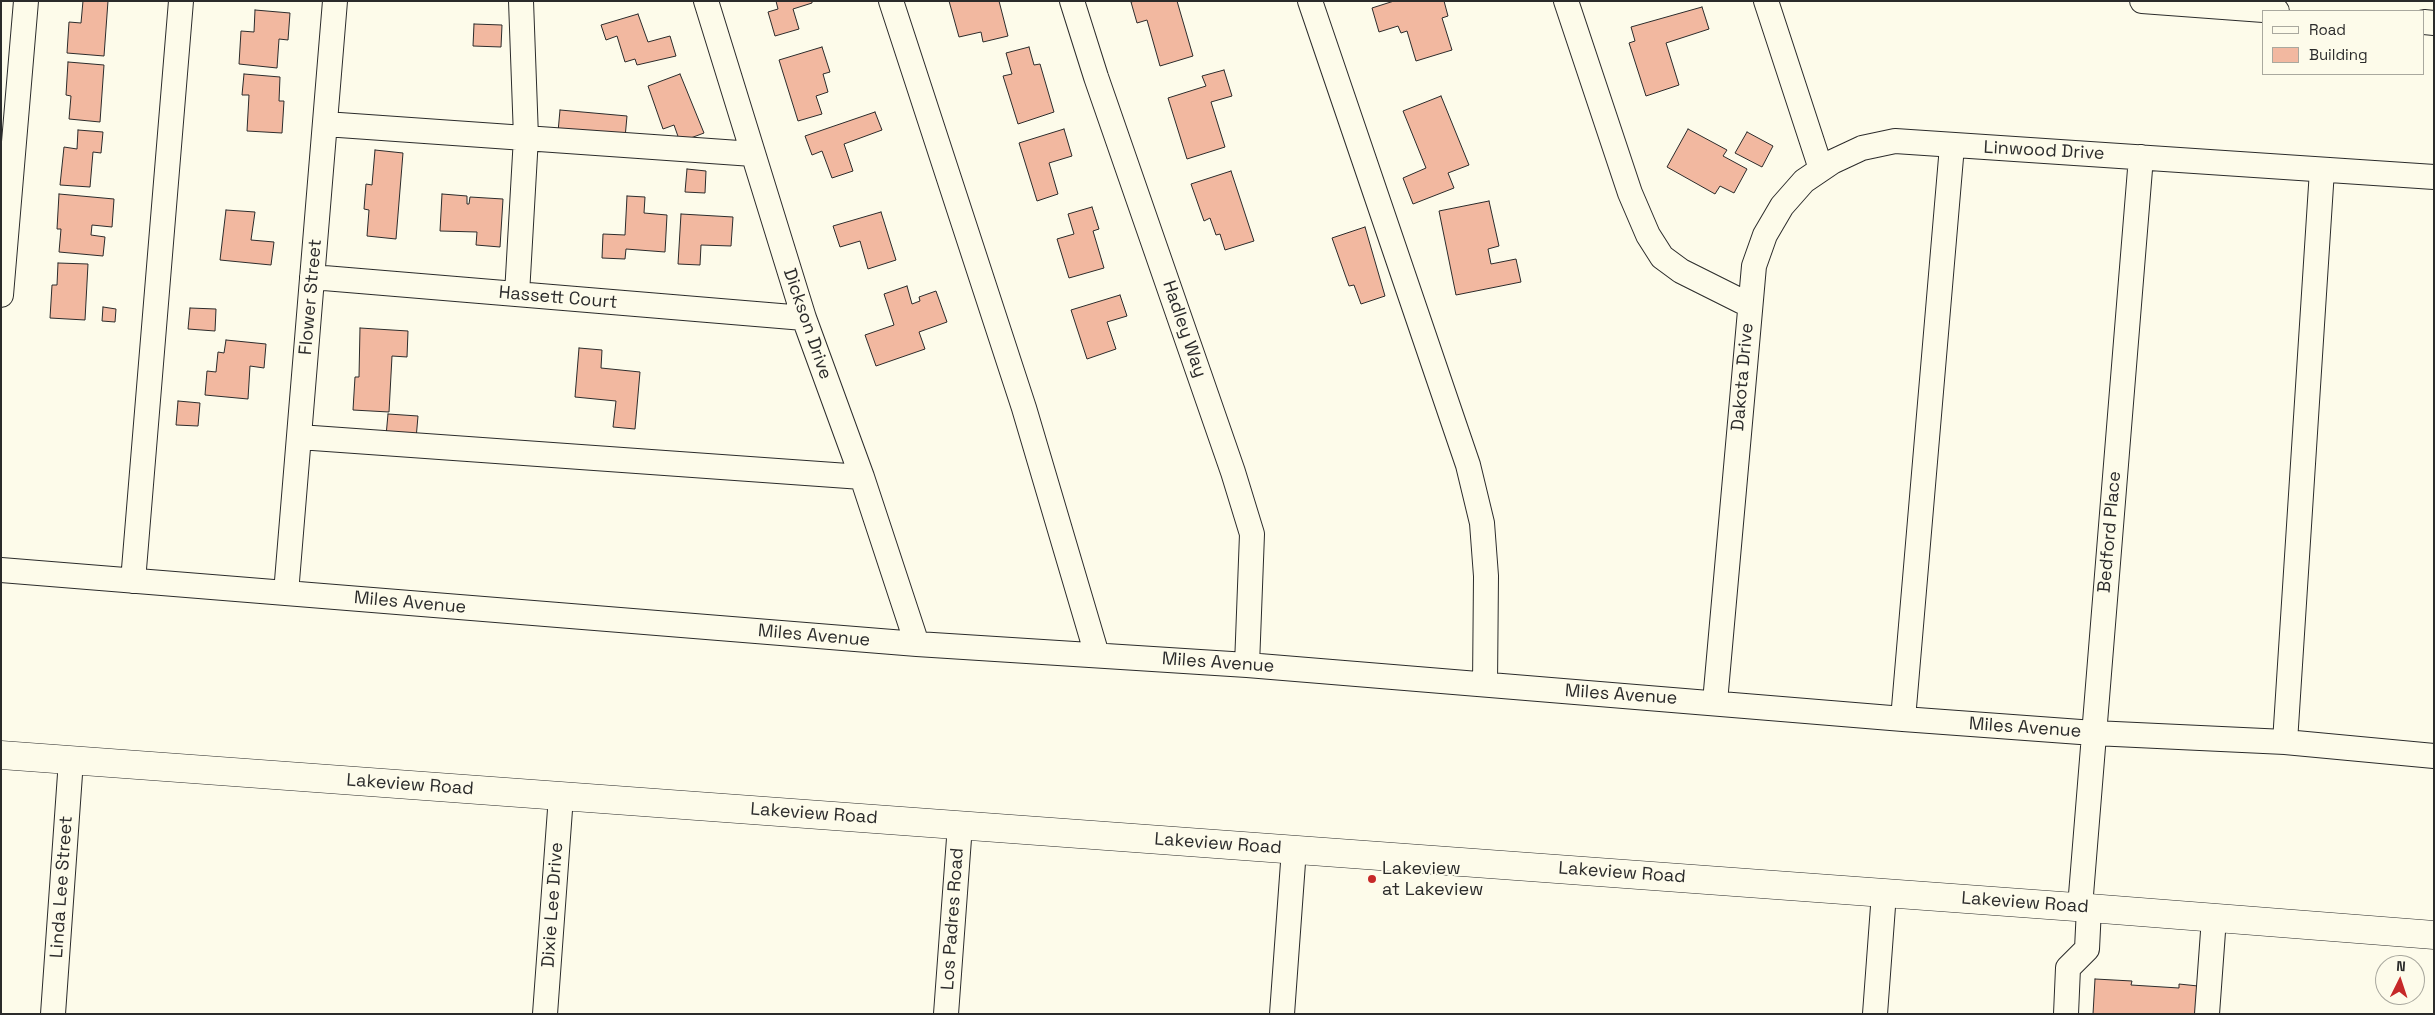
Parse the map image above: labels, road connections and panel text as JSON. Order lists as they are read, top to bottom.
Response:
{
  "streets": {
    "main road": ["Lakeview Road"],
    "street": [
      "Linwood Drive",
      "Flower Street",
      "Hassett Court",
      "Dickson Drive",
      "Hadley Way",
      "Dakota Drive",
      "Bedford Place",
      "Miles Avenue",
      "Linda Lee Street",
      "Dixie Lee Drive",
      "Los Padres Road"
    ]
  },
  "crossings": [
    ["Linwood Drive", "Dakota Drive"],
    ["Linwood Drive", "Bedford Place"],
    ["Flower Street", "Hassett Court"],
    ["Flower Street", "Miles Avenue"],
    ["Hassett Court", "Dickson Drive"],
    ["Dickson Drive", "Miles Avenue"],
    ["Hadley Way", "Miles Avenue"],
    ["Dakota Drive", "Miles Avenue"],
    ["Bedford Place", "Miles Avenue"],
    ["Bedford Place", "Lakeview Road"],
    ["Lakeview Road", "Linda Lee Street"],
    ["Lakeview Road", "Dixie Lee Drive"],
    ["Lakeview Road", "Los Padres Road"]
  ],
  "places": ["Lakeview at Lakeview"],
  "legend": ["Road", "Building"],
  "north": "top"
}
